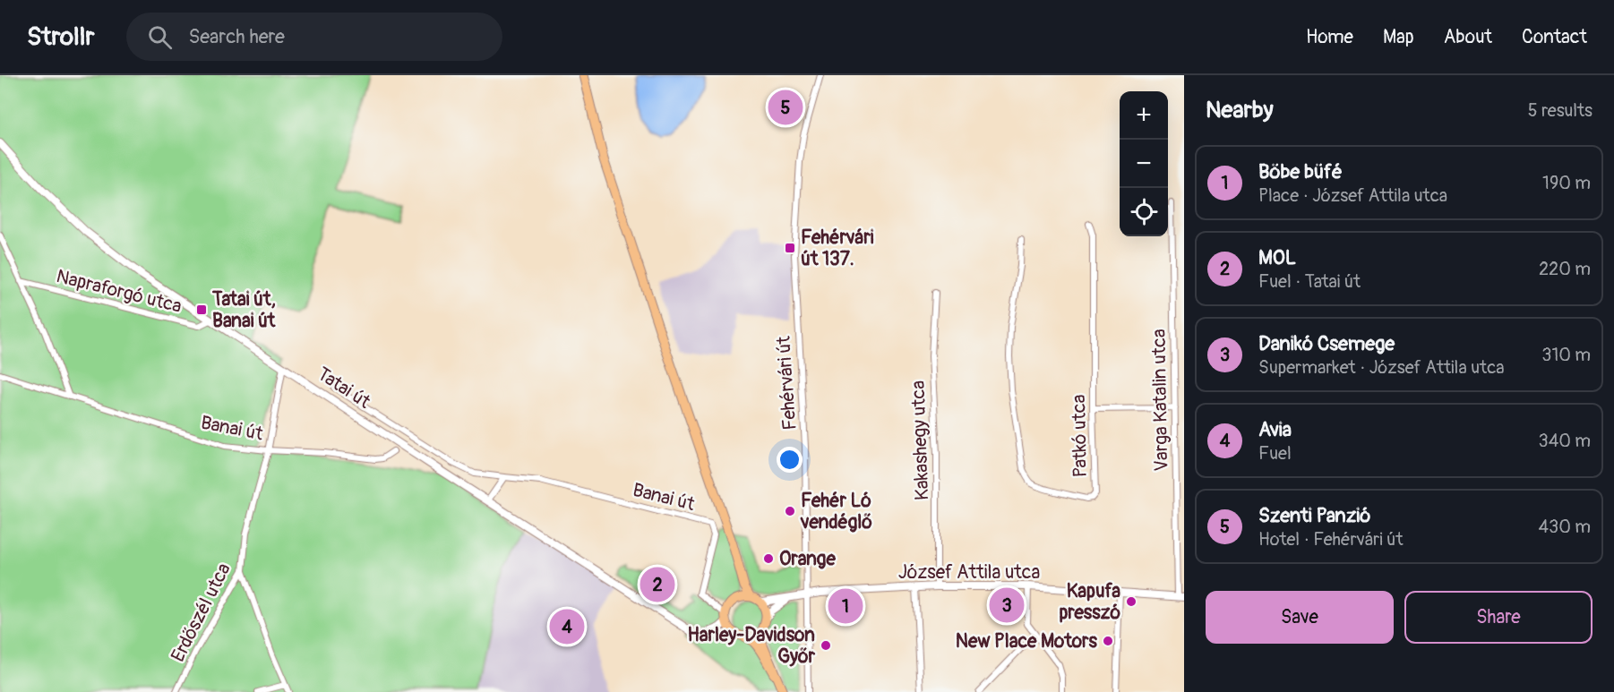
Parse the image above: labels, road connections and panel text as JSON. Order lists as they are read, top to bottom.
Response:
{
  "streets": {
    "street": [
      "Napraforgó utca",
      "Fehérvári út",
      "Tatai út",
      "Varga Katalin utca",
      "Banai út",
      "Patkó utca",
      "Kakashegy utca",
      "József Attila utca",
      "Erdőszél utca"
    ]
  },
  "crossings": [
    ["Napraforgó utca", "Tatai út"],
    ["Fehérvári út", "József Attila utca"],
    ["Tatai út", "Banai út"],
    ["Tatai út", "József Attila utca"],
    ["Tatai út", "Erdőszél utca"],
    ["Varga Katalin utca", "József Attila utca"],
    ["Banai út", "Erdőszél utca"],
    ["Kakashegy utca", "József Attila utca"]
  ],
  "places": {
    "transit": ["Fehérvári út 137.", "Tatai út, Banai út"],
    "other": [
      "Fehér Ló vendéglő",
      "Orange",
      "Kapufa presszó",
      "New Place Motors",
      "Harley-Davidson Győr"
    ]
  },
  "page": {
    "header": "Strollr",
    "search": "Search here",
    "nav": [
      "Home",
      "Map",
      "About",
      "Contact"
    ],
    "heading": ["Nearby", "5 results"],
    "pins": [
      "5",
      "2",
      "3",
      "1",
      "4"
    ],
    "map_buttons": ["+", "−"],
    "list": [
      {
        "mark": "1",
        "name": "Böbe büfé",
        "note": "Place · József Attila utca",
        "value": "190 m"
      },
      {
        "mark": "2",
        "name": "MOL",
        "note": "Fuel · Tatai út",
        "value": "220 m"
      },
      {
        "mark": "3",
        "name": "Danikó Csemege",
        "note": "Supermarket · József Attila utca",
        "value": "310 m"
      },
      {
        "mark": "4",
        "name": "Avia",
        "note": "Fuel",
        "value": "340 m"
      },
      {
        "mark": "5",
        "name": "Szenti Panzió",
        "note": "Hotel · Fehérvári út",
        "value": "430 m"
      }
    ],
    "buttons": ["Save", "Share"]
  }
}
